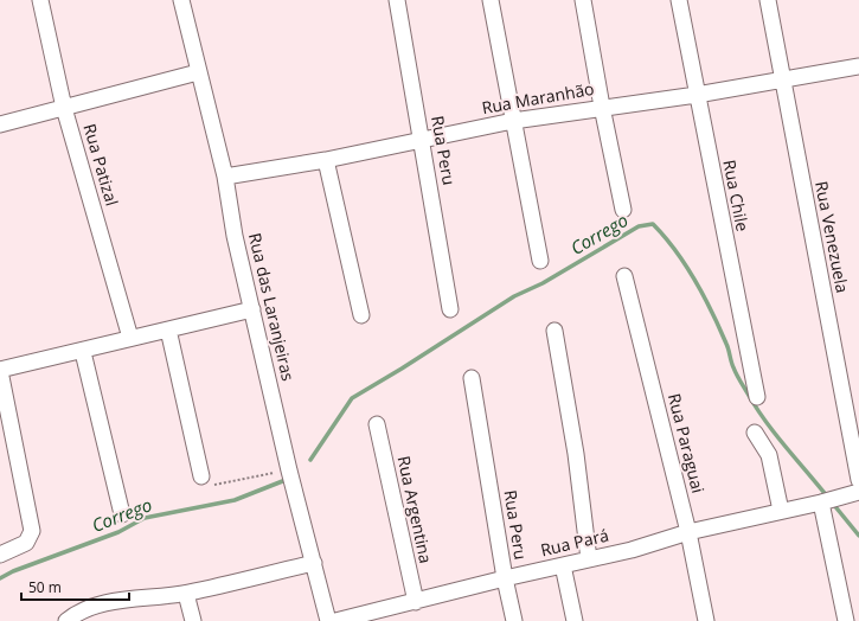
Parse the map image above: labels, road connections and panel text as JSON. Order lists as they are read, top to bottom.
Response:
{
  "streets": {
    "street": [
      "Rua Maranhão",
      "Rua Peru",
      "Rua Patizal",
      "Rua Chile",
      "Rua Venezuela",
      "Rua das Laranjeiras",
      "Rua Paraguai",
      "Rua Argentina",
      "Rua Pará"
    ]
  },
  "crossings": [
    ["Rua Maranhão", "Rua Peru"],
    ["Rua Maranhão", "Rua Chile"],
    ["Rua Maranhão", "Rua Venezuela"],
    ["Rua Maranhão", "Rua das Laranjeiras"],
    ["Rua Peru", "Rua Pará"],
    ["Rua Paraguai", "Rua Pará"],
    ["Rua Argentina", "Rua Pará"]
  ],
  "water": ["Corrego"],
  "scale_bar": "50 m"
}
